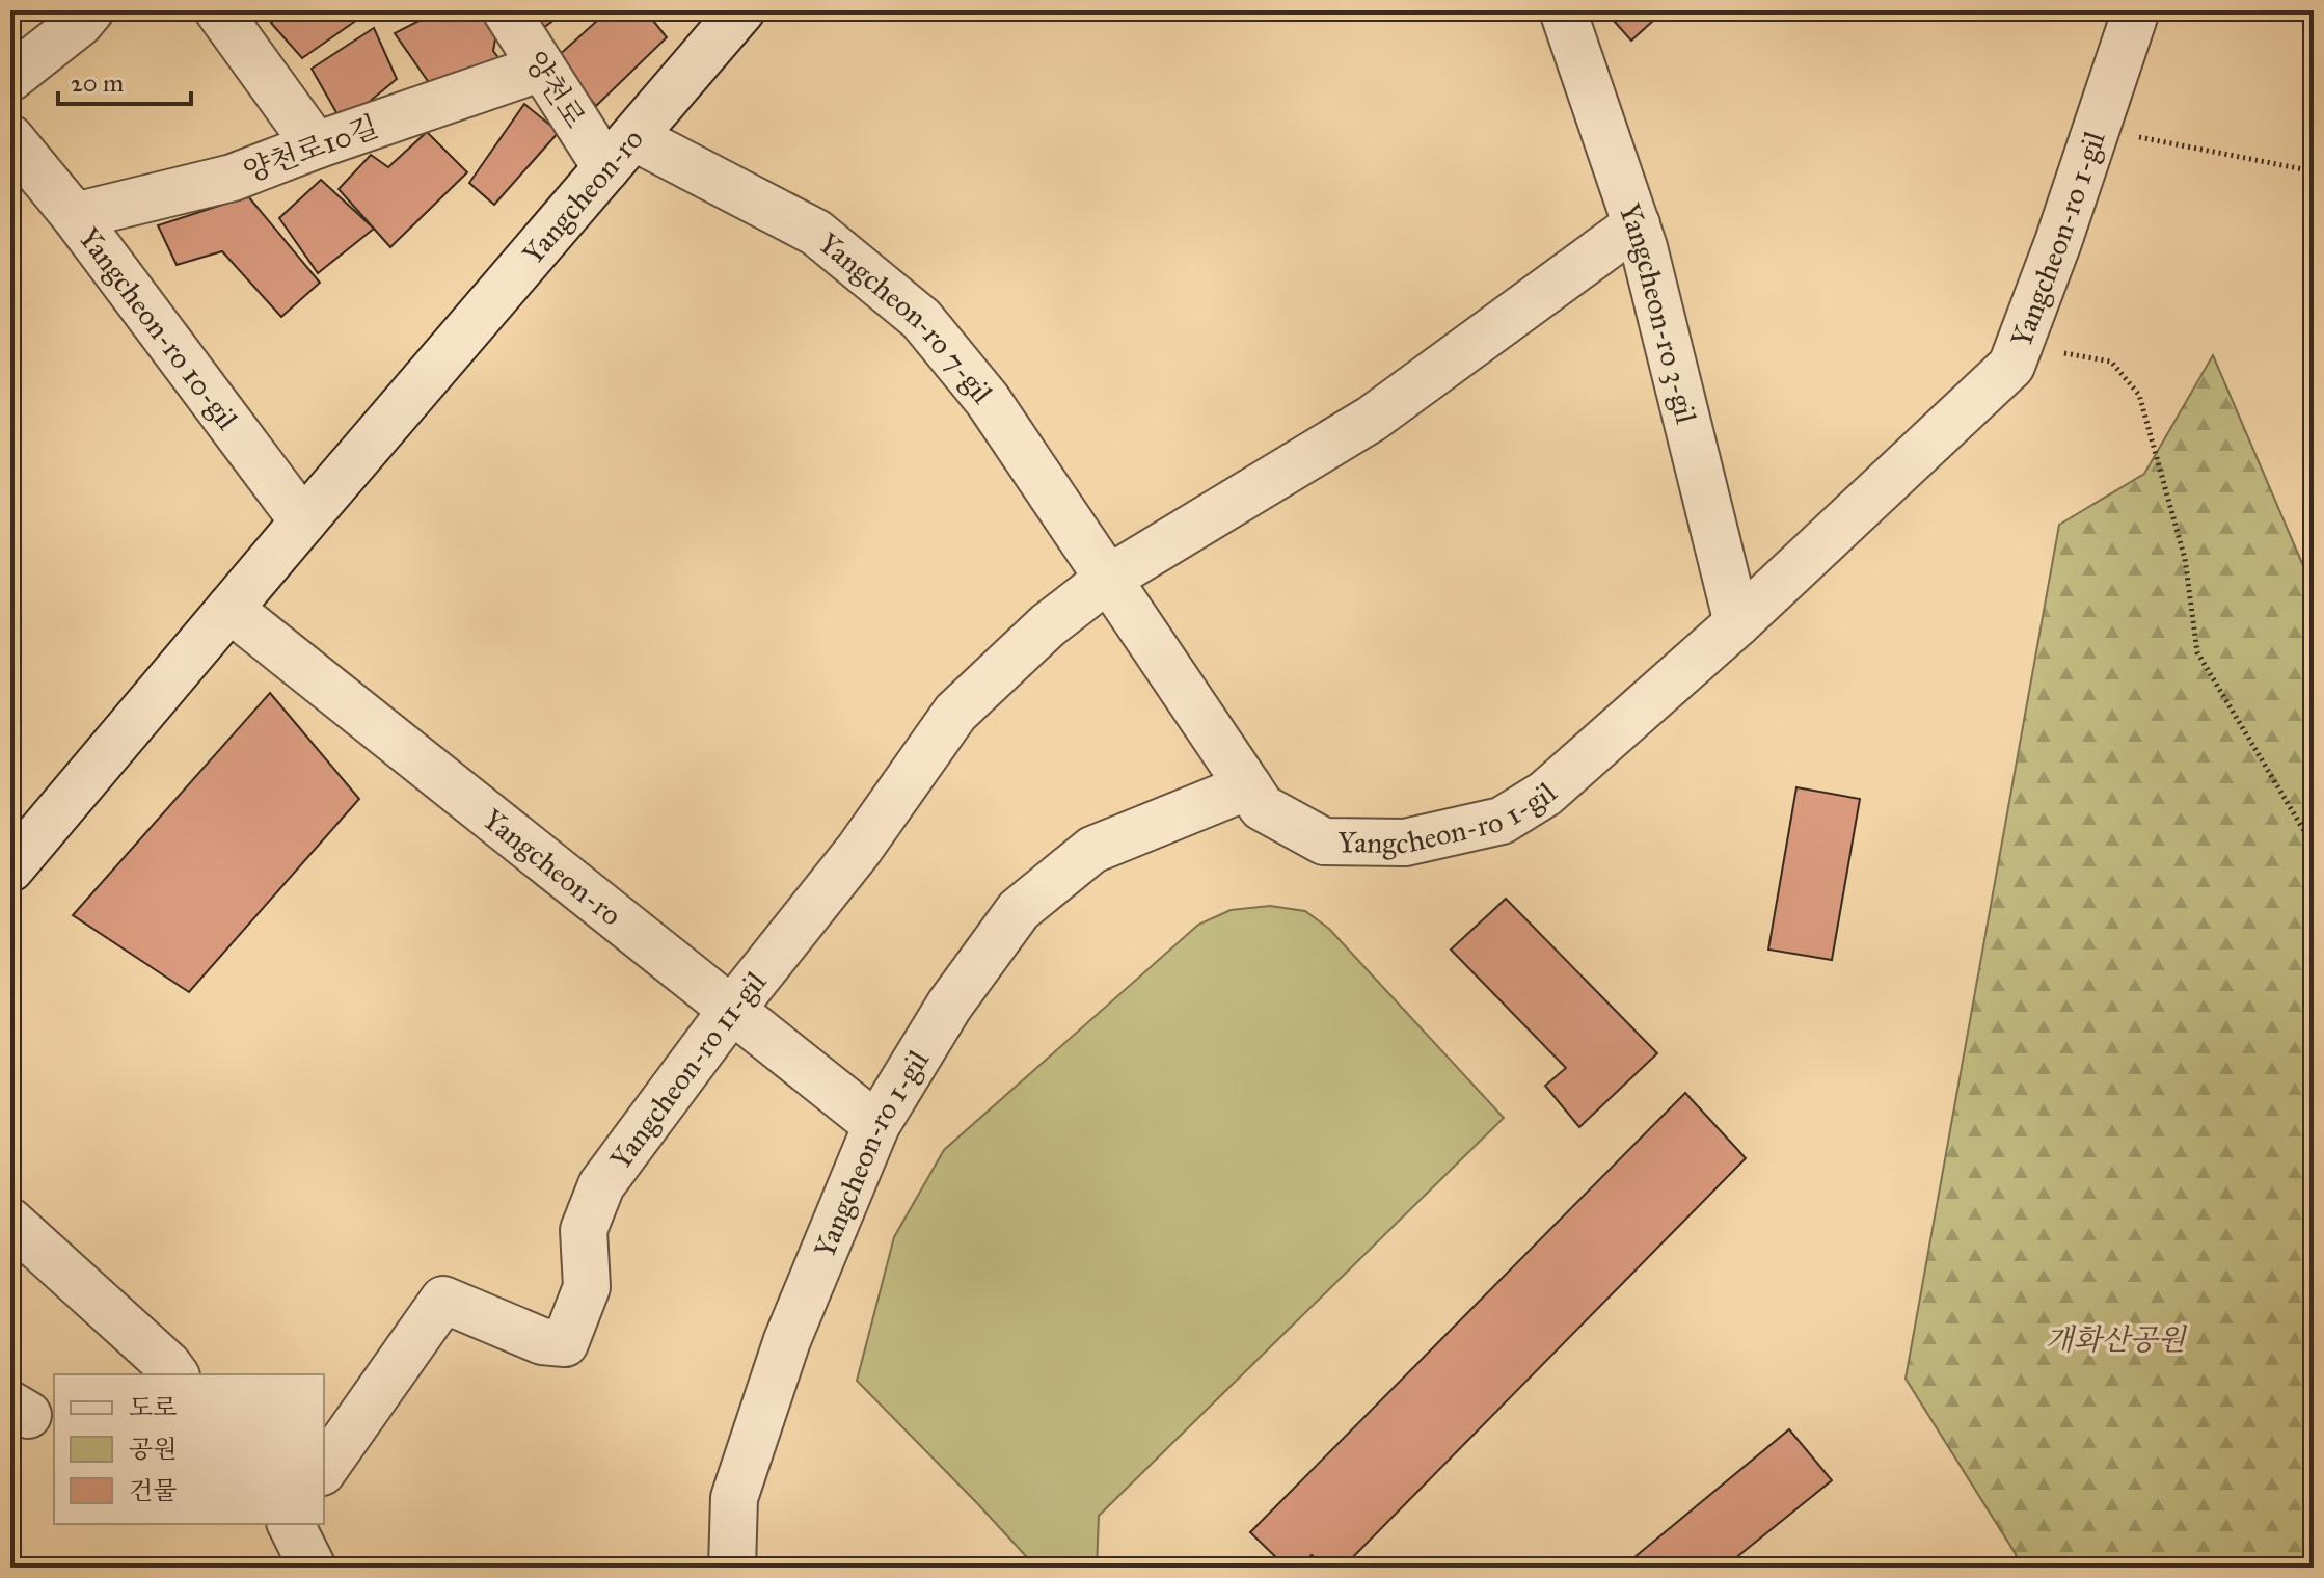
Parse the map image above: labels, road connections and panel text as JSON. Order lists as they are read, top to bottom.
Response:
{
  "streets": {
    "street": [
      "양천로",
      "양천로10길",
      "Yangcheon-ro",
      "Yangcheon-ro 1-gil",
      "Yangcheon-ro 3-gil",
      "Yangcheon-ro 7-gil",
      "Yangcheon-ro 10-gil",
      "Yangcheon-ro 11-gil"
    ]
  },
  "crossings": [
    ["양천로", "양천로10길"],
    ["양천로", "Yangcheon-ro"],
    ["양천로", "Yangcheon-ro 7-gil"],
    ["양천로10길", "Yangcheon-ro 10-gil"],
    ["Yangcheon-ro", "Yangcheon-ro 1-gil"],
    ["Yangcheon-ro", "Yangcheon-ro 7-gil"],
    ["Yangcheon-ro", "Yangcheon-ro 10-gil"],
    ["Yangcheon-ro", "Yangcheon-ro 11-gil"],
    ["Yangcheon-ro 1-gil", "Yangcheon-ro 3-gil"],
    ["Yangcheon-ro 1-gil", "Yangcheon-ro 7-gil"],
    ["Yangcheon-ro 7-gil", "Yangcheon-ro 11-gil"]
  ],
  "parks": ["개화산공원"],
  "legend": ["도로", "공원", "건물"],
  "scale_bar": "20 m"
}
